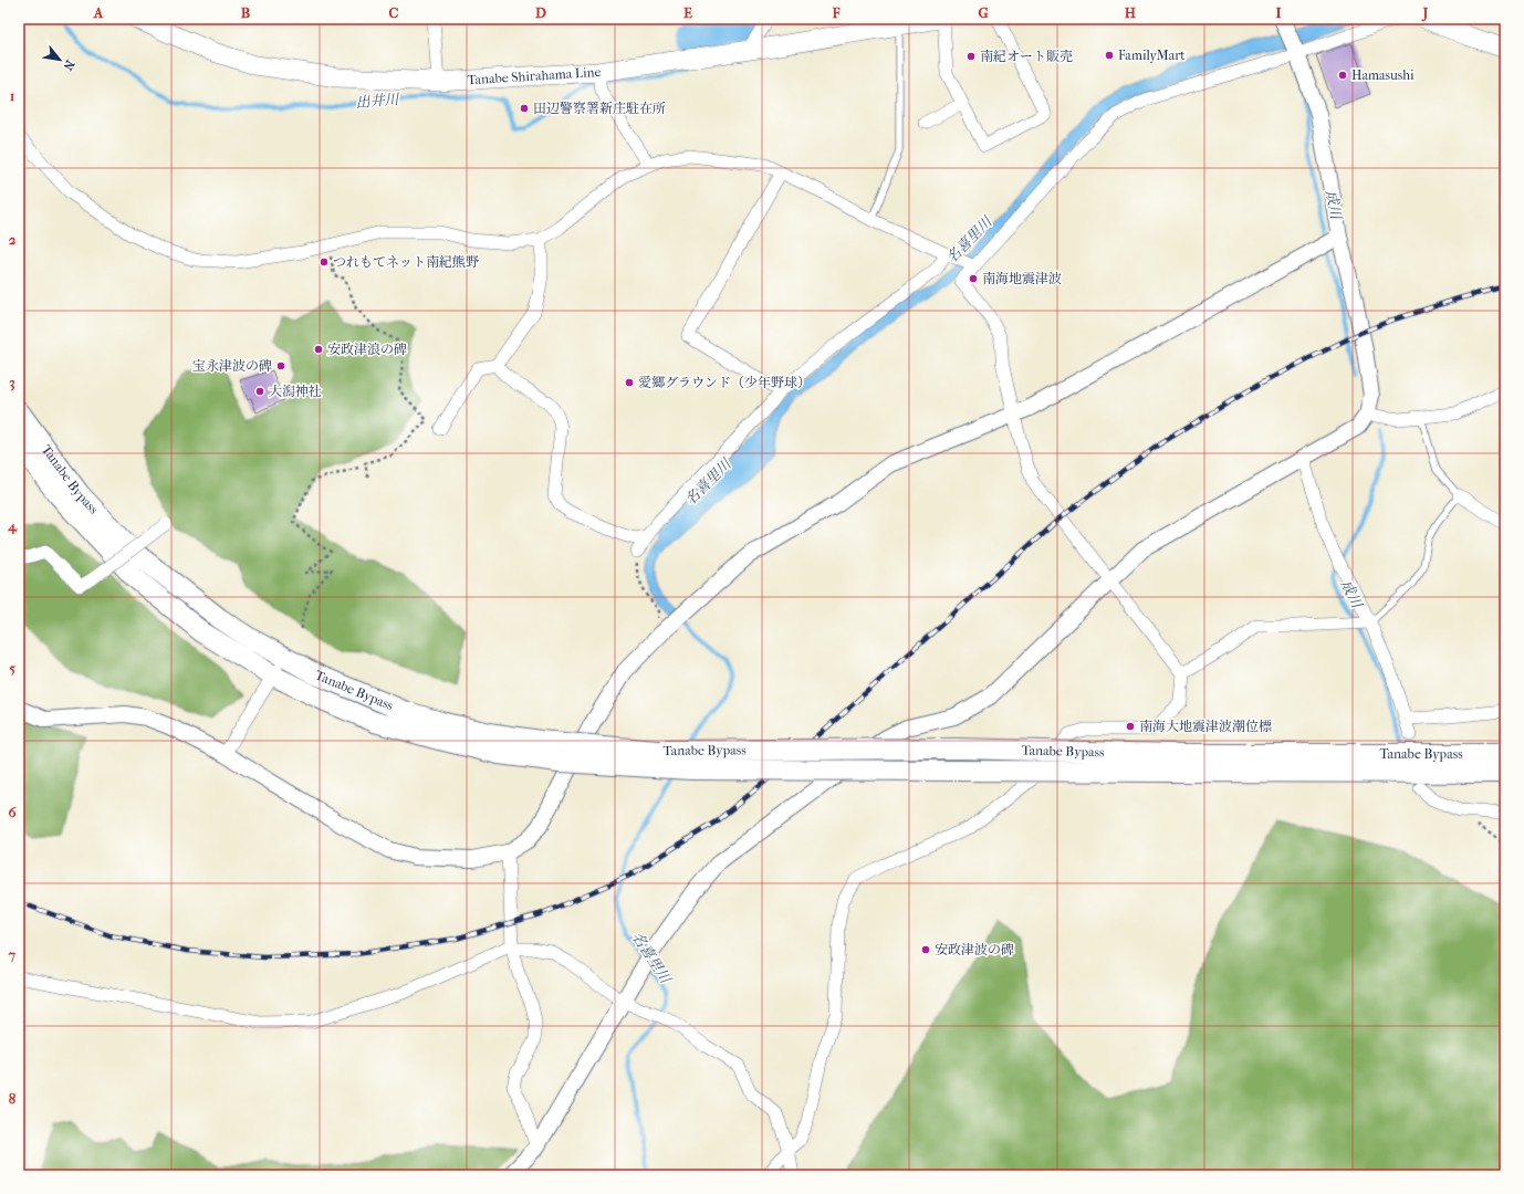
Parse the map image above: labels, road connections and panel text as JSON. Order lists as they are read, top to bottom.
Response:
{
  "streets": {
    "highway": ["Tanabe Bypass"],
    "main road": ["Tanabe Shirahama Line"]
  },
  "water": ["出井川", "成川", "名喜里川"],
  "places": [
    "FamilyMart",
    "南紀オート販売",
    "Hamasushi",
    "田辺警察署新庄駐在所",
    "つれもてネット南紀熊野",
    "南海地震津波",
    "安政津浪の碑",
    "宝永津波の碑",
    "愛郷グラウンド（少年野球）",
    "大潟神社",
    "南海大地震津波潮位標",
    "安政津波の碑"
  ],
  "north": "bottom right",
  "grid": {
    "columns": [
      "A",
      "B",
      "C",
      "D",
      "E",
      "F",
      "G",
      "H",
      "I",
      "J"
    ],
    "rows": [
      "1",
      "2",
      "3",
      "4",
      "5",
      "6",
      "7",
      "8"
    ]
  }
}
